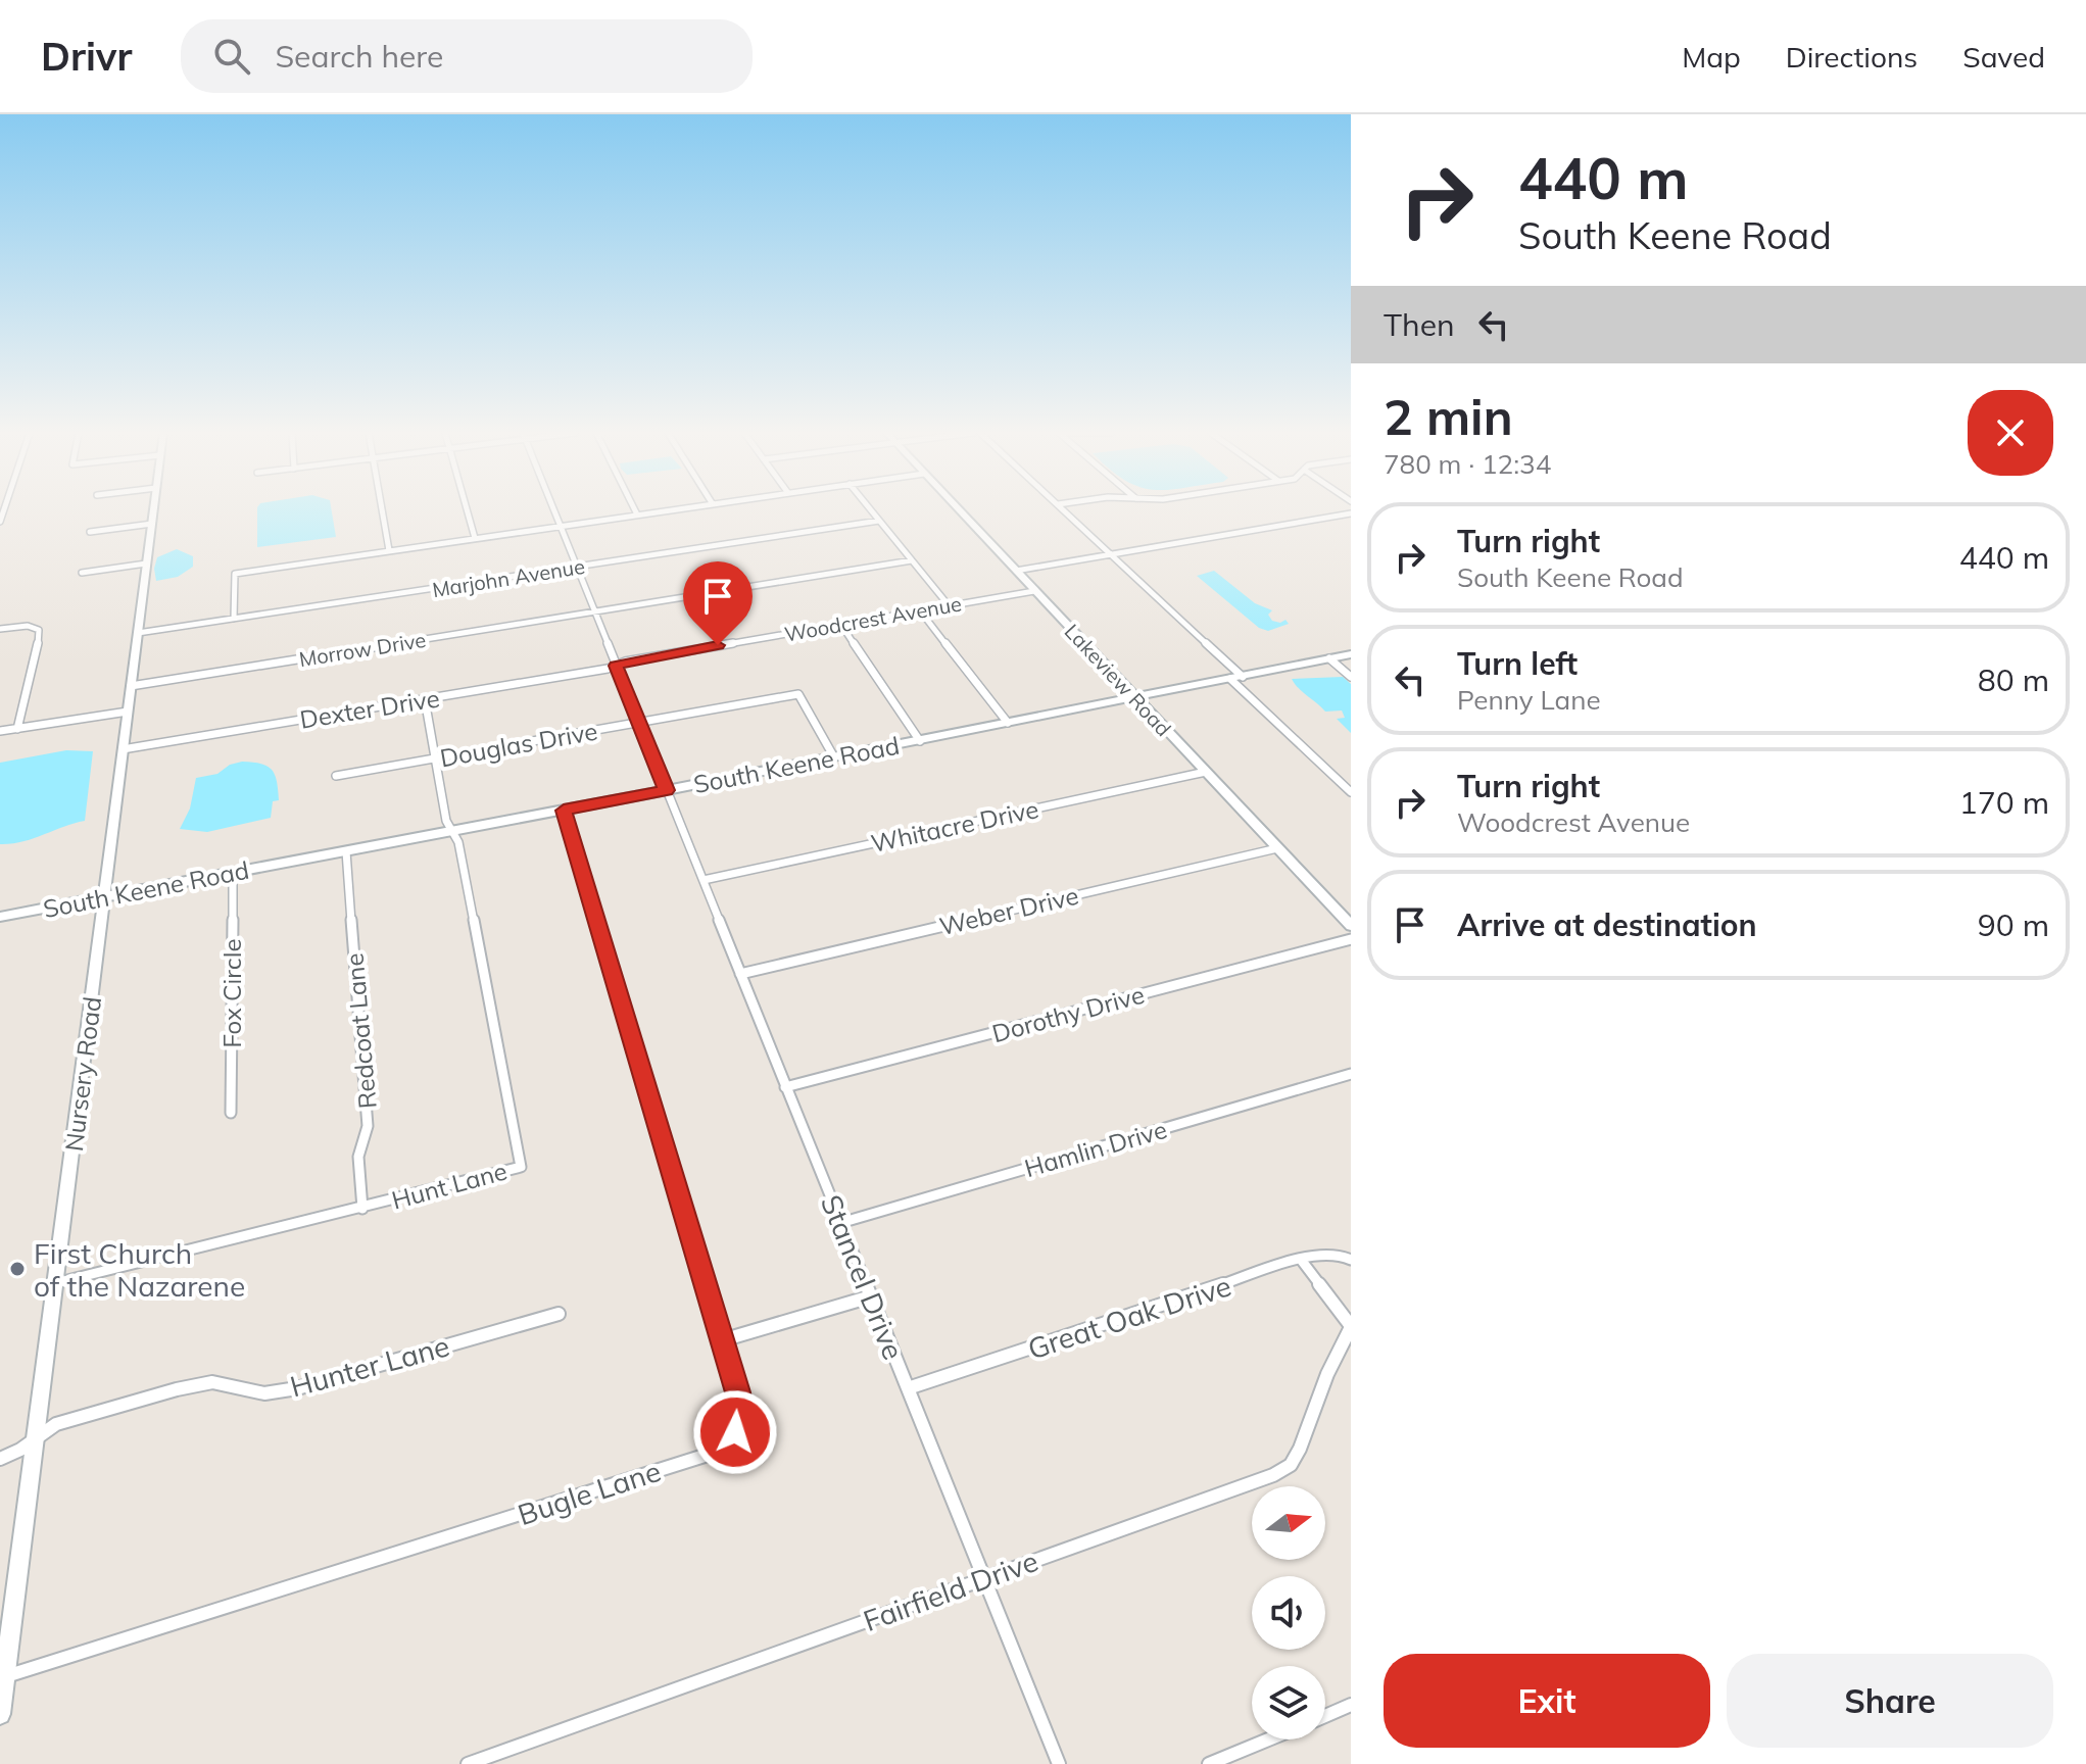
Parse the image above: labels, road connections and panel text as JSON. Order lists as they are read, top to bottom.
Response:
{
  "streets": {
    "street": [
      "Marjohn Avenue",
      "Woodcrest Avenue",
      "Morrow Drive",
      "Lakeview Road",
      "Dexter Drive",
      "Douglas Drive",
      "South Keene Road",
      "Whitacre Drive",
      "Weber Drive",
      "Fox Circle",
      "Dorothy Drive",
      "Redcoat Lane",
      "Nursery Road",
      "Hamlin Drive",
      "Hunt Lane",
      "Stancel Drive",
      "Great Oak Drive",
      "Hunter Lane",
      "Bugle Lane",
      "Fairfield Drive"
    ]
  },
  "crossings": [
    ["Marjohn Avenue", "Nursery Road"],
    ["Marjohn Avenue", "Stancel Drive"],
    ["Woodcrest Avenue", "Lakeview Road"],
    ["Woodcrest Avenue", "Dexter Drive"],
    ["Woodcrest Avenue", "Stancel Drive"],
    ["Morrow Drive", "Nursery Road"],
    ["Morrow Drive", "Stancel Drive"],
    ["Lakeview Road", "South Keene Road"],
    ["Lakeview Road", "Whitacre Drive"],
    ["Lakeview Road", "Weber Drive"],
    ["Dexter Drive", "Nursery Road"],
    ["Dexter Drive", "Hunt Lane"],
    ["Dexter Drive", "Stancel Drive"],
    ["Douglas Drive", "South Keene Road"],
    ["Douglas Drive", "Hunt Lane"],
    ["Douglas Drive", "Stancel Drive"],
    ["South Keene Road", "Fox Circle"],
    ["South Keene Road", "Redcoat Lane"],
    ["South Keene Road", "Nursery Road"],
    ["South Keene Road", "Hunt Lane"],
    ["South Keene Road", "Stancel Drive"],
    ["South Keene Road", "Bugle Lane"],
    ["Whitacre Drive", "Stancel Drive"],
    ["Weber Drive", "Stancel Drive"],
    ["Dorothy Drive", "Stancel Drive"],
    ["Redcoat Lane", "Hunt Lane"],
    ["Nursery Road", "Hunt Lane"],
    ["Nursery Road", "Hunter Lane"],
    ["Nursery Road", "Bugle Lane"],
    ["Hamlin Drive", "Stancel Drive"],
    ["Stancel Drive", "Great Oak Drive"],
    ["Stancel Drive", "Fairfield Drive"]
  ],
  "places": ["First Church of the Nazarene"],
  "north": "right",
  "page": {
    "header": "Drivr",
    "search": "Search here",
    "nav": ["Map", "Directions", "Saved"],
    "turn": ["440 m", "South Keene Road"],
    "then": "Then",
    "heading": ["2 min", "780 m · 12:34"],
    "list": [
      {
        "name": "Turn right",
        "note": "South Keene Road",
        "value": "440 m"
      },
      {
        "name": "Turn left",
        "note": "Penny Lane",
        "value": "80 m"
      },
      {
        "name": "Turn right",
        "note": "Woodcrest Avenue",
        "value": "170 m"
      },
      {
        "name": "Arrive at destination",
        "value": "90 m"
      }
    ],
    "buttons": ["Exit", "Share"]
  }
}
